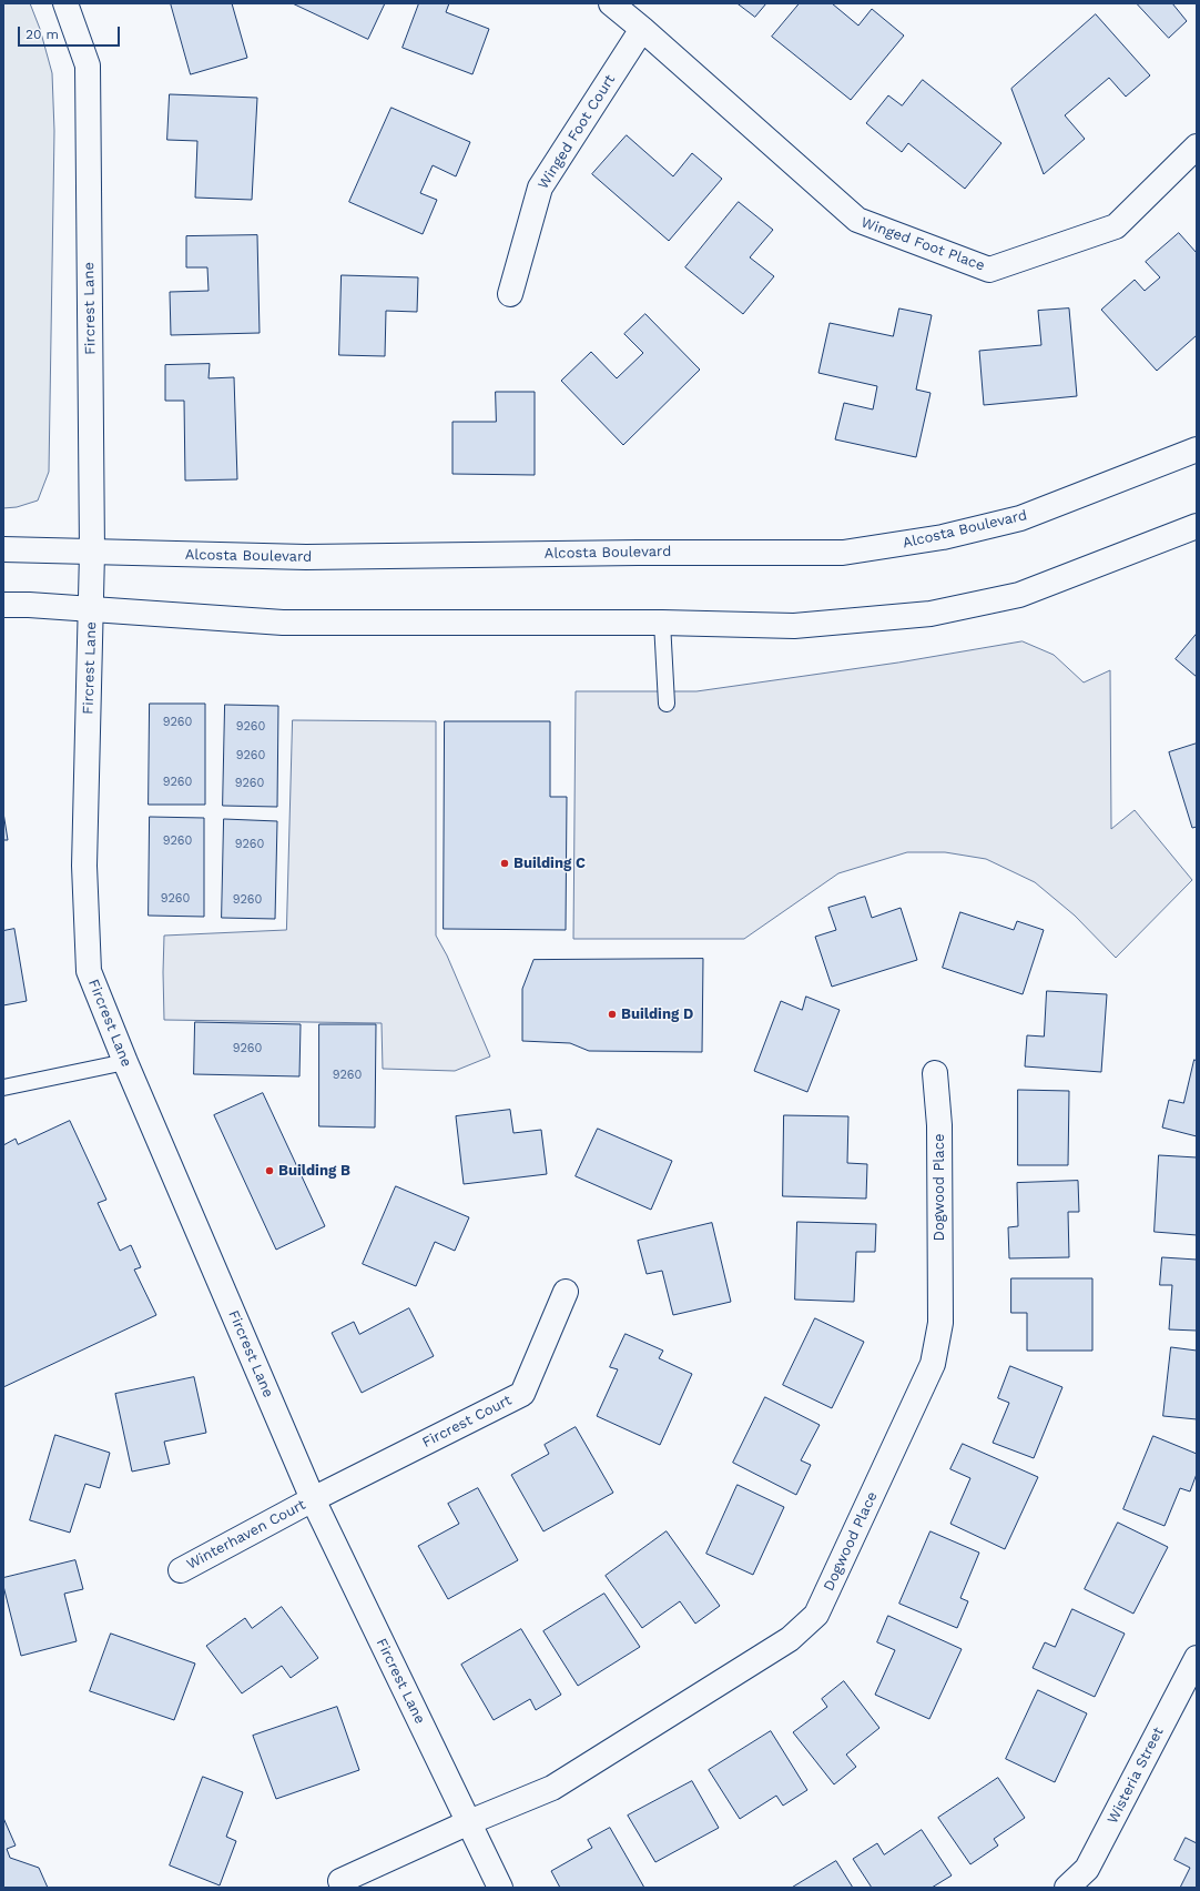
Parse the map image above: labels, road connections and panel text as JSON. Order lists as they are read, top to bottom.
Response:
{
  "streets": {
    "street": [
      "Winged Foot Court",
      "Winged Foot Place",
      "Fircrest Lane",
      "Alcosta Boulevard",
      "Dogwood Place",
      "Fircrest Court",
      "Winterhaven Court",
      "Wisteria Street"
    ]
  },
  "crossings": [
    ["Winged Foot Court", "Winged Foot Place"],
    ["Fircrest Lane", "Alcosta Boulevard"],
    ["Fircrest Lane", "Dogwood Place"],
    ["Fircrest Lane", "Fircrest Court"],
    ["Fircrest Lane", "Winterhaven Court"],
    ["Fircrest Court", "Winterhaven Court"]
  ],
  "places": ["Building C", "Building D", "Building B"],
  "house_numbers": [
    "9260",
    "9260",
    "9260",
    "9260",
    "9260",
    "9260",
    "9260",
    "9260",
    "9260",
    "9260",
    "9260"
  ],
  "scale_bar": "20 m"
}
